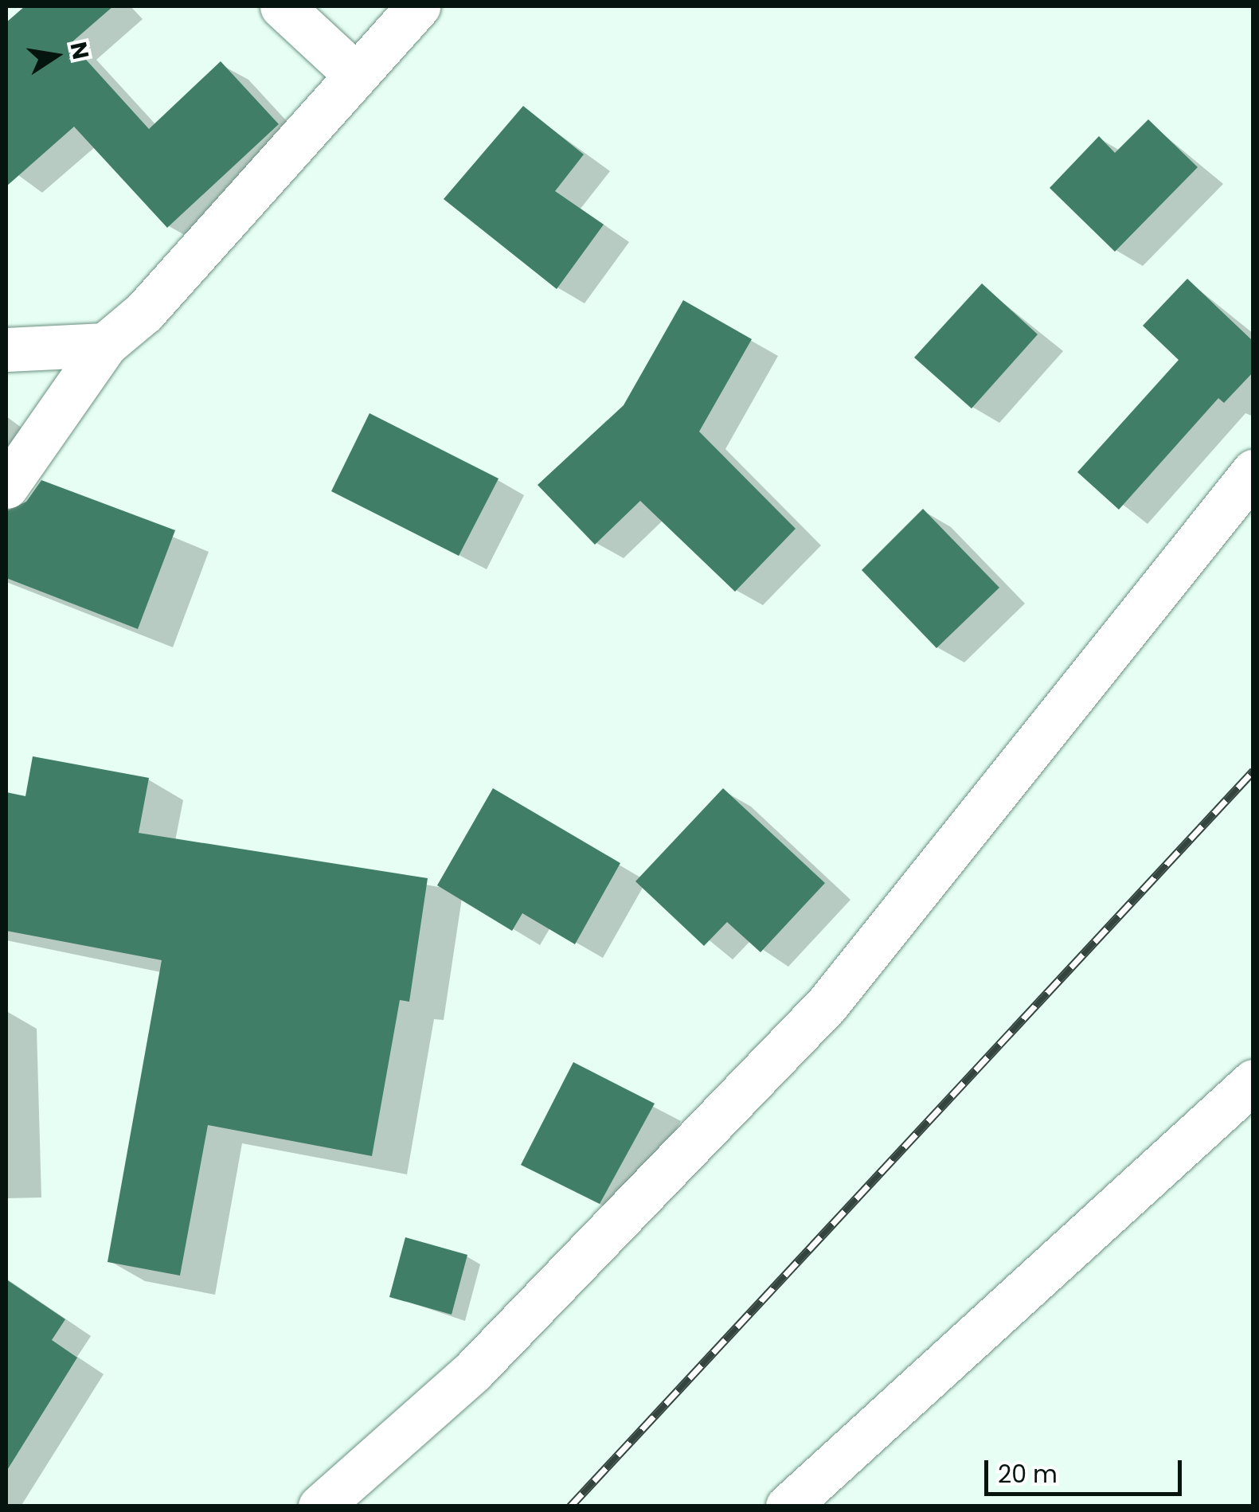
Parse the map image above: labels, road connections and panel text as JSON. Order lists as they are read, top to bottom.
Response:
{
  "scale_bar": "20 m",
  "north": "right"
}
